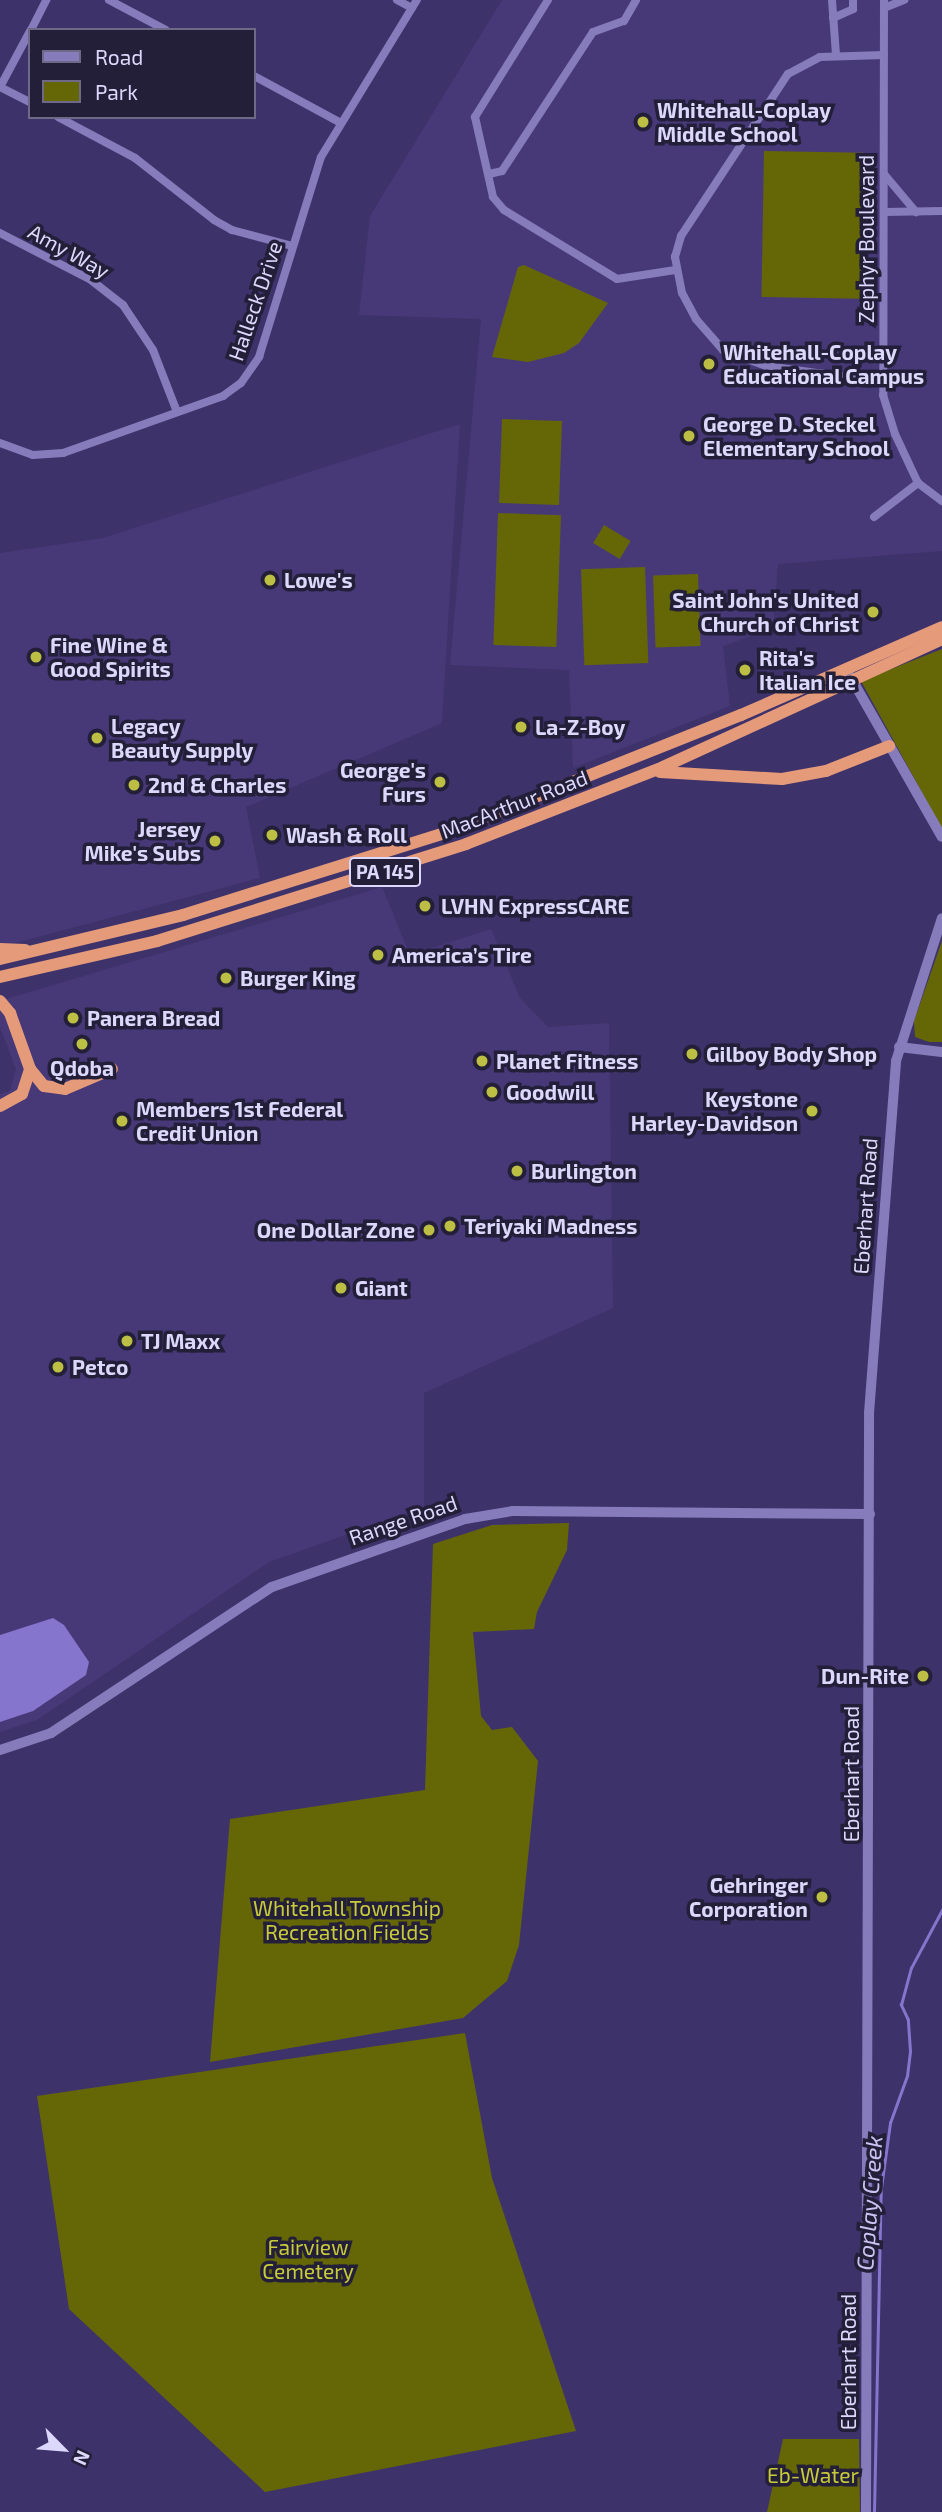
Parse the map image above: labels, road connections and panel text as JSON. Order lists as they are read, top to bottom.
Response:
{
  "streets": {
    "highway": ["MacArthur Road", "PA 145"],
    "street": [
      "Zephyr Boulevard",
      "Amy Way",
      "Halleck Drive",
      "Eberhart Road",
      "Range Road"
    ]
  },
  "crossings": [
    ["Amy Way", "Halleck Drive"],
    ["Eberhart Road", "Range Road"]
  ],
  "water": ["Coplay Creek"],
  "parks": ["Whitehall Township Recreation Fields", "Fairview Cemetery", "Eb-Water"],
  "places": [
    "Whitehall-Coplay Middle School",
    "Whitehall-Coplay Educational Campus",
    "George D. Steckel Elementary School",
    "Lowe's",
    "Saint John's United Church of Christ",
    "Fine Wine & Good Spirits",
    "Rita's Italian Ice",
    "La-Z-Boy",
    "Legacy Beauty Supply",
    "George's Furs",
    "2nd & Charles",
    "Wash & Roll",
    "Jersey Mike's Subs",
    "LVHN ExpressCARE",
    "America’s Tire",
    "Burger King",
    "Panera Bread",
    "Qdoba",
    "Gilboy Body Shop",
    "Planet Fitness",
    "Goodwill",
    "Keystone Harley-Davidson",
    "Members 1st Federal Credit Union",
    "Burlington",
    "Teriyaki Madness",
    "One Dollar Zone",
    "Giant",
    "TJ Maxx",
    "Petco",
    "Dun-Rite",
    "Gehringer Corporation"
  ],
  "legend": ["Road", "Park"],
  "north": "bottom right"
}
